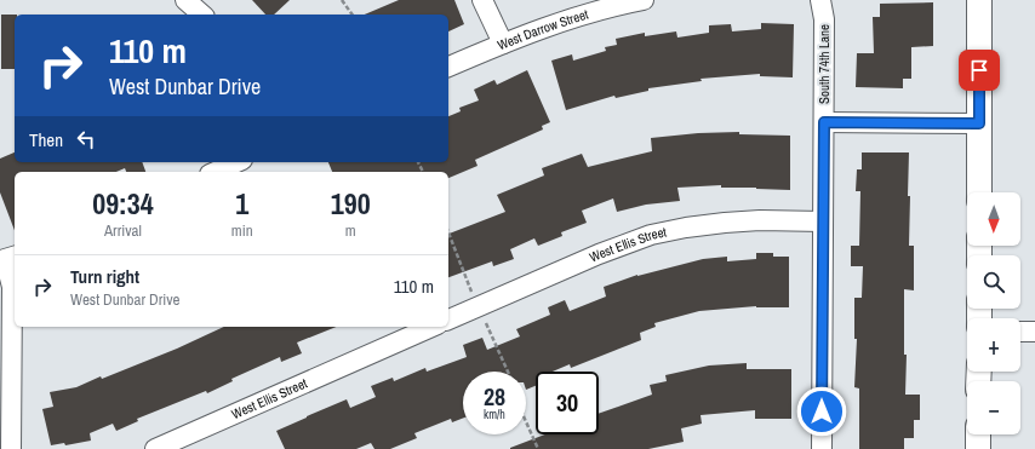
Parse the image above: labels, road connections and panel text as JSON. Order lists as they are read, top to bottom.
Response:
{
  "streets": {
    "street": ["West Darrow Street", "South 74th Lane", "West Ellis Street"]
  },
  "crossings": [
    ["South 74th Lane", "West Ellis Street"]
  ],
  "north": "bottom",
  "page": {
    "turn": ["110 m", "West Dunbar Drive"],
    "then": "Then",
    "eta": [
      "09:34",
      "Arrival",
      "1",
      "min",
      "190",
      "m"
    ],
    "map_buttons": ["+", "−"],
    "list": [
      {
        "name": "Turn right",
        "note": "West Dunbar Drive",
        "value": "110 m"
      }
    ],
    "speed": "28 km/h",
    "limit": "30"
  }
}
